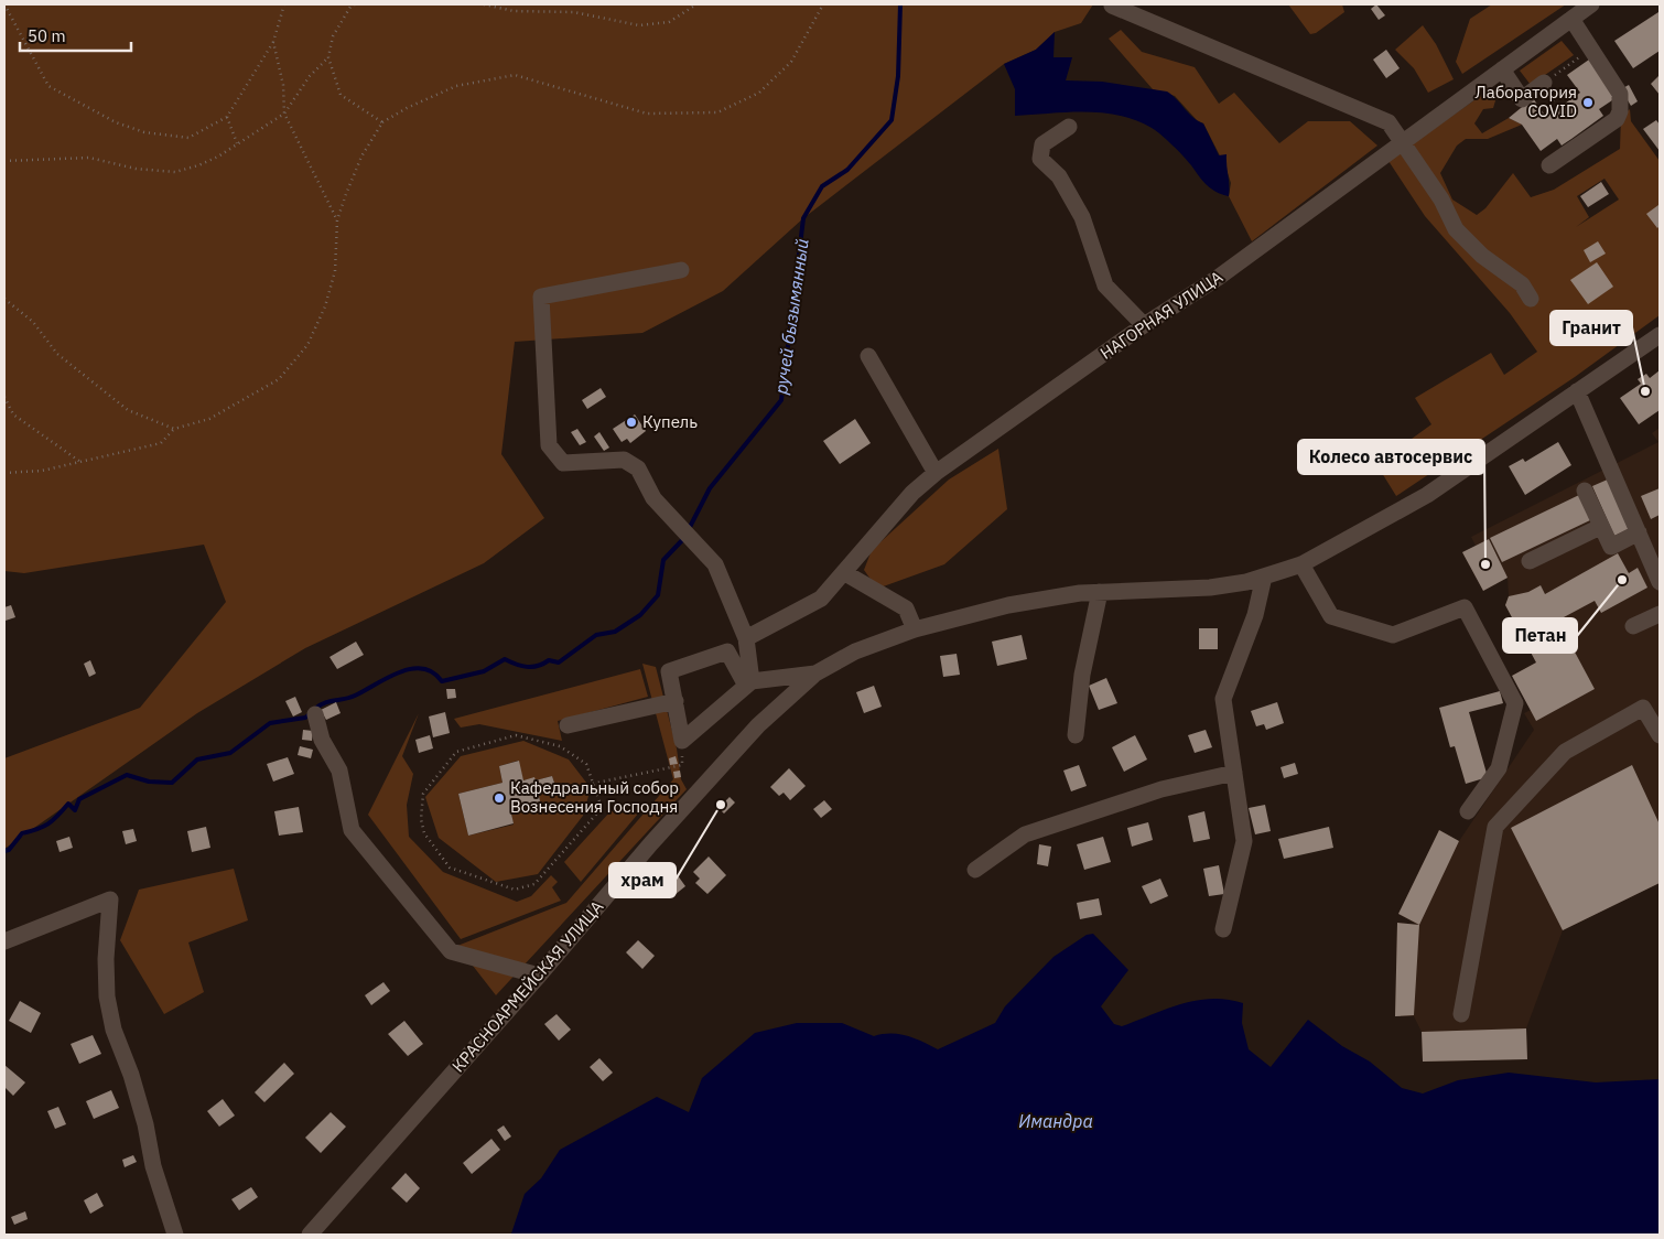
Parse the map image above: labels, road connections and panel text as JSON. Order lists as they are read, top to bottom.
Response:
{
  "streets": {
    "street": ["НАГОРНАЯ УЛИЦА", "КРАСНОАРМЕЙСКАЯ УЛИЦА"]
  },
  "water": ["ручей бызымянный", "Имандра"],
  "places": [
    "Лаборатория COVID",
    "Гранит",
    "Купель",
    "Колесо автосервис",
    "Петан",
    "Кафедральный собор Вознесения Господня",
    "храм"
  ],
  "scale_bar": "50 m"
}
